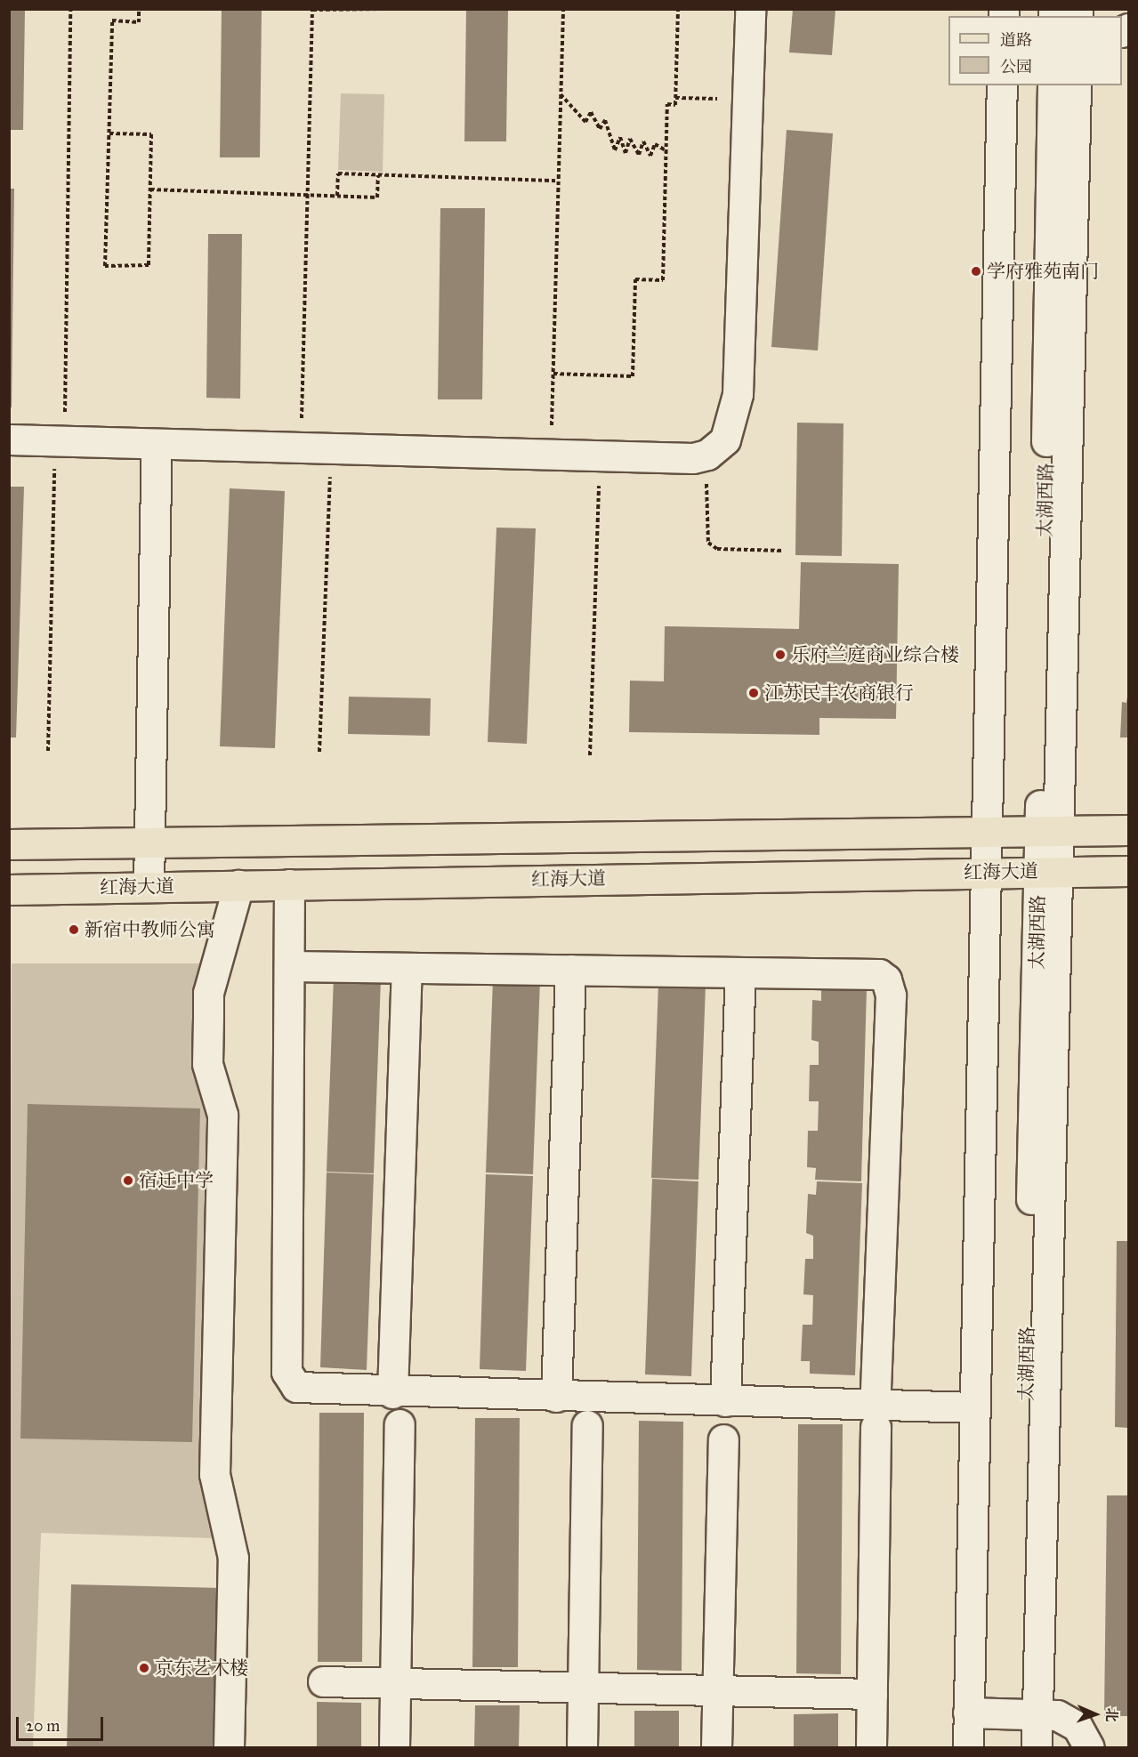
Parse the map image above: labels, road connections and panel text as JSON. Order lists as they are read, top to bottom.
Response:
{
  "streets": {
    "main road": ["红海大道"],
    "street": ["太湖西路"]
  },
  "crossings": [
    ["太湖西路", "红海大道"]
  ],
  "places": [
    "学府雅苑南门",
    "乐府兰庭商业综合楼",
    "江苏民丰农商银行",
    "新宿中教师公寓",
    "宿迁中学",
    "京东艺术楼"
  ],
  "legend": ["道路", "公园"],
  "scale_bar": "20 m",
  "north": "right"
}
